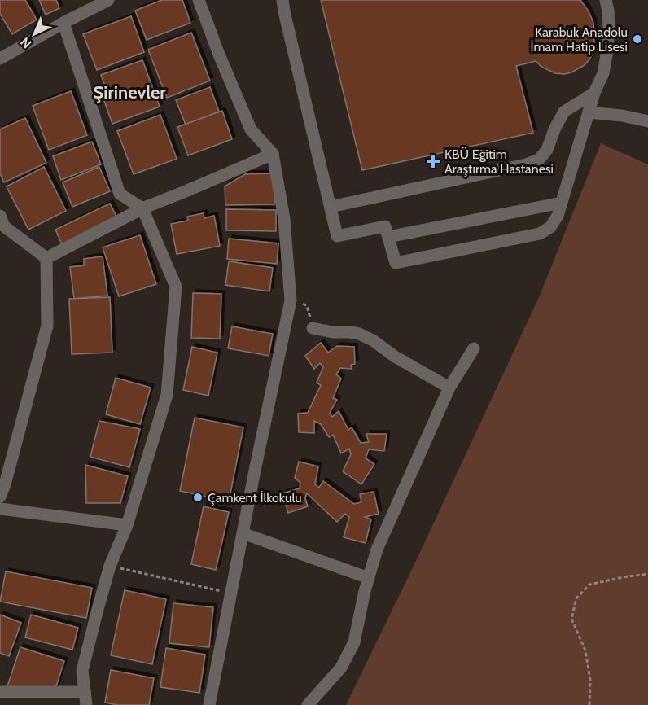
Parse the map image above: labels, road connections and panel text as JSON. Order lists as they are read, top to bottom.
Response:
{
  "districts": ["Şirinevler"],
  "places": {
    "other": ["Karabük Anadolu İmam Hatip Lisesi", "Çamkent İlkokulu"],
    "health": ["KBÜ Eğitim Araştırma Hastanesi"]
  },
  "north": "bottom left"
}
